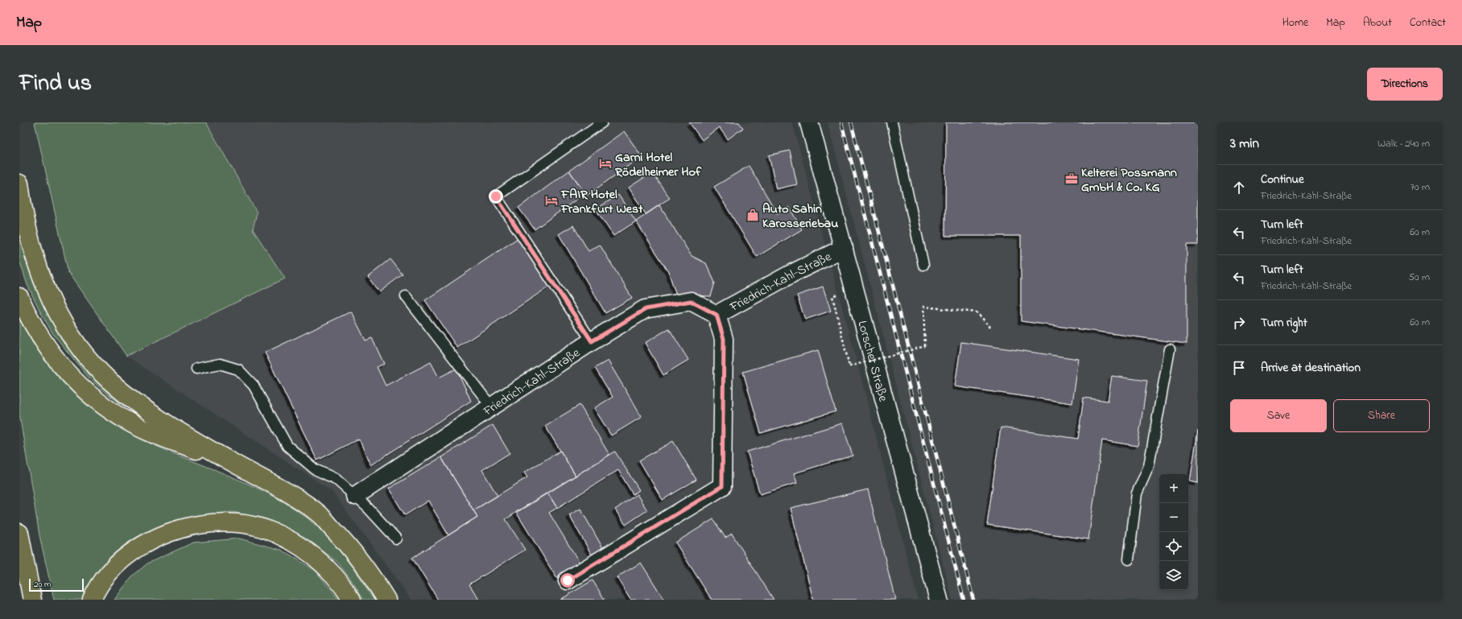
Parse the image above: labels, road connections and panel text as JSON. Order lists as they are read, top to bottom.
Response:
{
  "streets": {
    "street": ["Friedrich-Kahl-Straße", "Lorscher Straße"]
  },
  "crossings": [
    ["Friedrich-Kahl-Straße", "Lorscher Straße"]
  ],
  "places": {
    "hotel": ["Garni Hotel Rödelheimer Hof", "FAIR Hotel Frankfurt West"],
    "office": ["Kelterei Possmann GmbH & Co. KG"],
    "shop": ["Auto Sahin Karosseriebau"]
  },
  "scale_bar": "20 m",
  "page": {
    "header": "Map",
    "nav": [
      "Home",
      "Map",
      "About",
      "Contact"
    ],
    "title": "Find us",
    "buttons": [
      "Directions",
      ["Save", "Share"]
    ],
    "heading": ["3 min", "Walk · 240 m"],
    "list": [
      ["Continue", "Friedrich-Kahl-Straße", "70 m"],
      ["Turn left", "Friedrich-Kahl-Straße", "60 m"],
      ["Turn left", "Friedrich-Kahl-Straße", "50 m"],
      ["Turn right", "60 m"],
      "Arrive at destination"
    ],
    "map_buttons": ["+", "−"],
    "scale": "20 m"
  }
}
